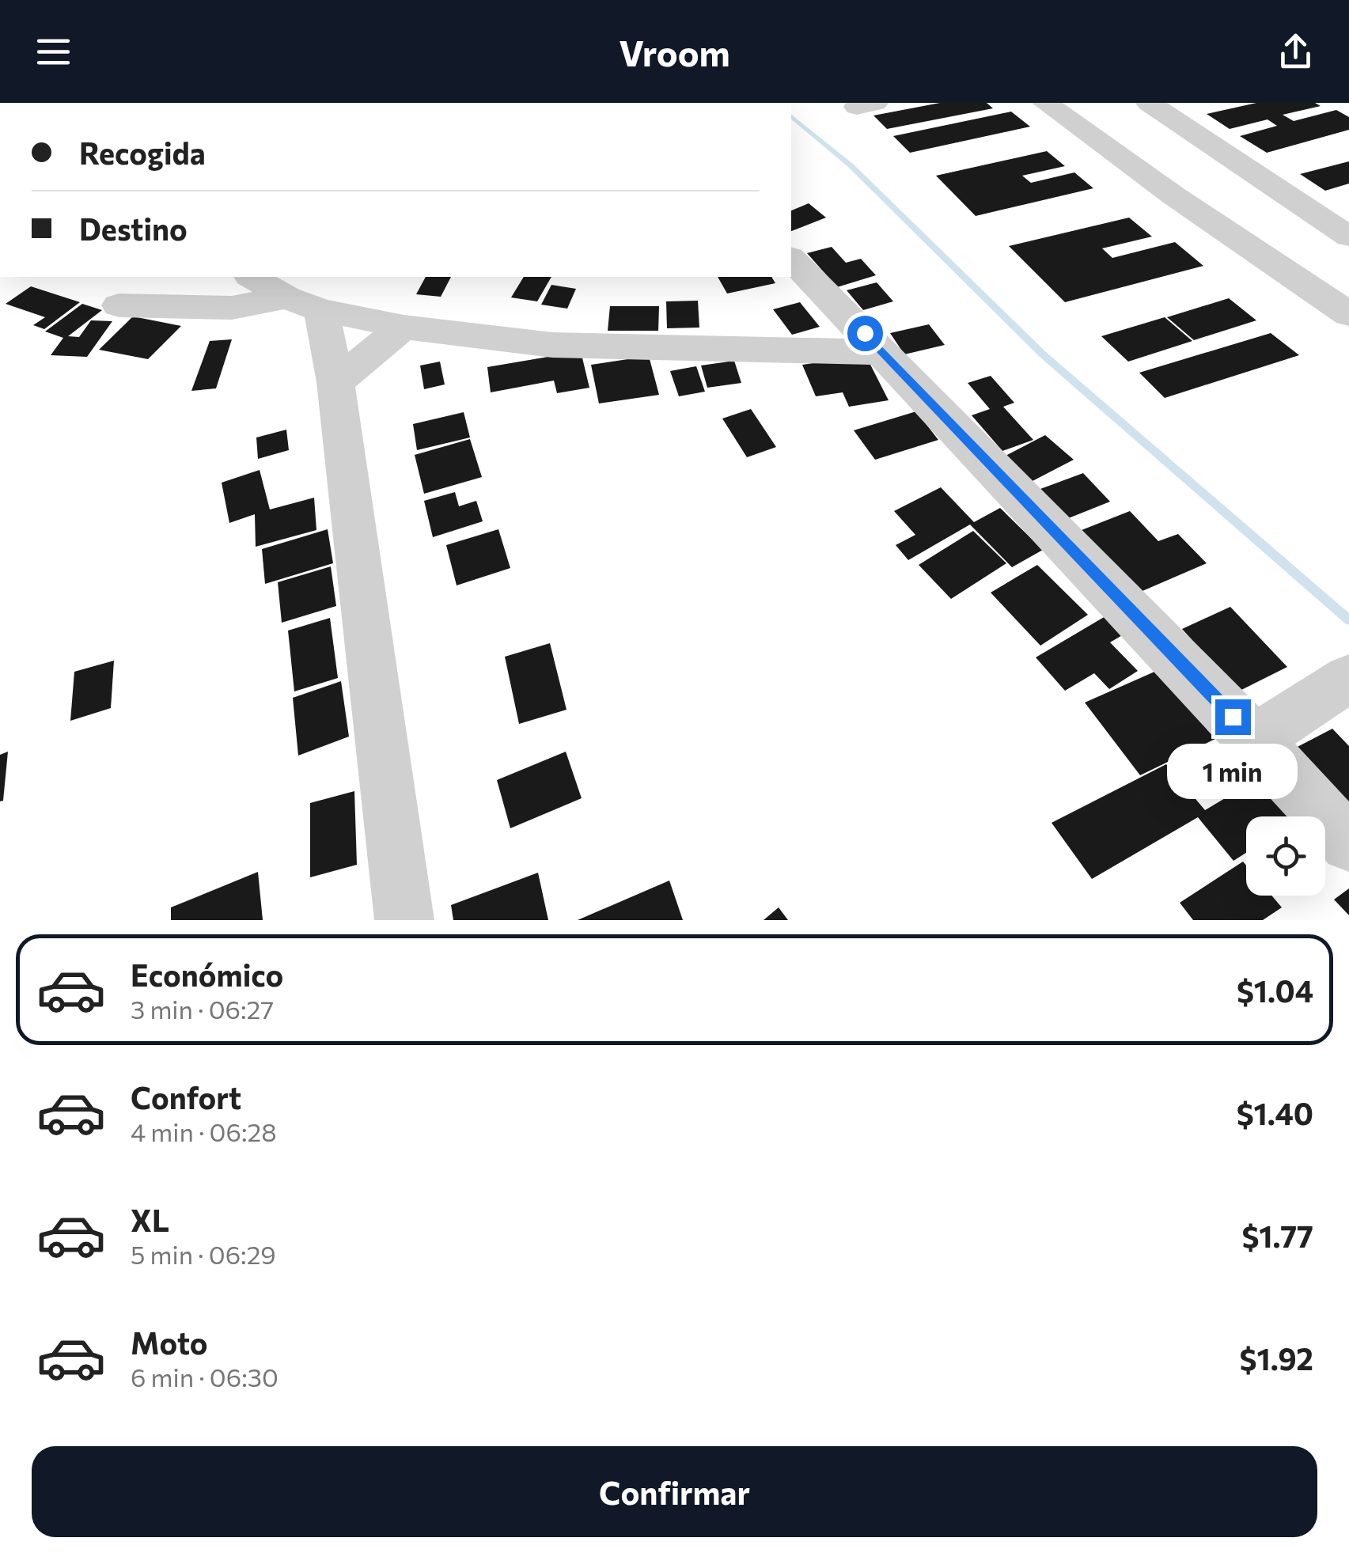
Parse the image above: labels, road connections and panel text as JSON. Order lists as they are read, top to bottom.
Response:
{
  "page": {
    "header": "Vroom",
    "banner": ["Recogida", "Destino"],
    "bubble": "1 min",
    "list": [
      {
        "name": "Económico",
        "note": "3 min · 06:27",
        "value": "$1.04"
      },
      {
        "name": "Confort",
        "note": "4 min · 06:28",
        "value": "$1.40"
      },
      {
        "name": "XL",
        "note": "5 min · 06:29",
        "value": "$1.77"
      },
      {
        "name": "Moto",
        "note": "6 min · 06:30",
        "value": "$1.92"
      }
    ],
    "buttons": "Confirmar"
  }
}
